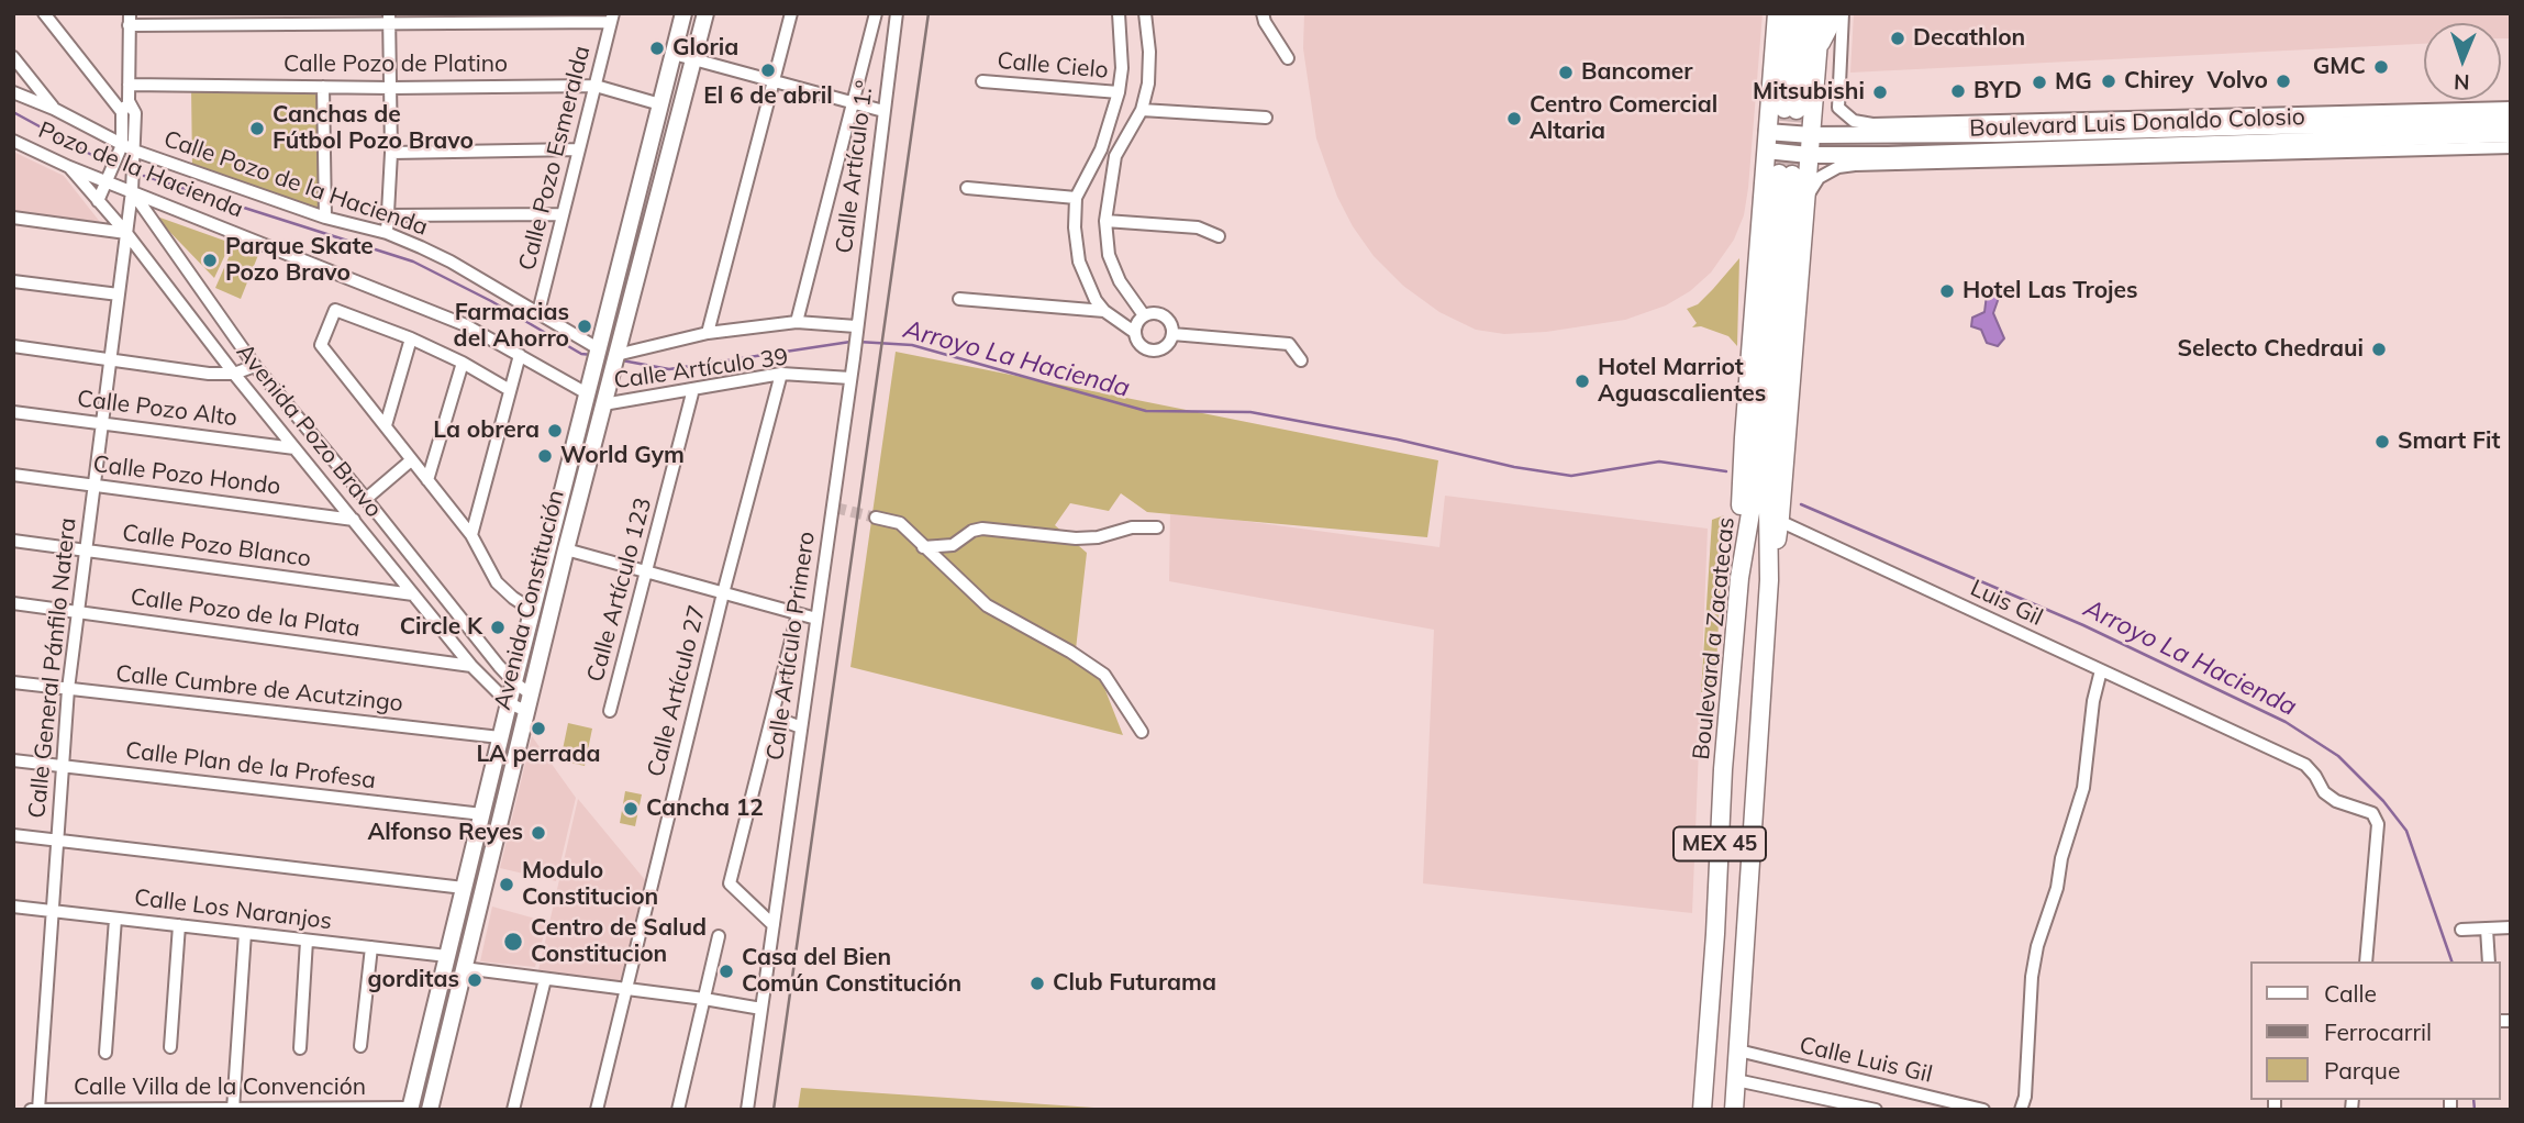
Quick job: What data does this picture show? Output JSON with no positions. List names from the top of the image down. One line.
{"streets":{"main road":["Boulevard Luis Donaldo Colosio","Avenida Constitución","Boulevard a Zacatecas","MEX 45"],"street":["Calle Pozo de Platino","Calle Cielo","Calle Pozo Esmeralda","Calle Artículo 1.º","Pozo de la Hacienda","Calle Pozo de la Hacienda","Calle Artículo 39","Calle Pozo Alto","Avenida Pozo Bravo","Calle Pozo Hondo","Calle Pozo Blanco","Calle Artículo 123","Luis Gil","Calle Pozo de la Plata","Calle Artículo Primero","Calle General Pánfilo Natera","Calle Cumbre de Acutzingo","Calle Artículo 27","Calle Plan de la Profesa","Calle Los Naranjos","Calle Luis Gil","Calle Villa de la Convención"]},"crossings":[["Calle Pozo de Platino","Calle Pozo Esmeralda"],["Calle Pozo de Platino","Avenida Constitución"],["Calle Pozo Esmeralda","Calle Pozo de la Hacienda"],["Calle Artículo 1.º","Calle Artículo 39"],["Calle Artículo 1.º","Calle Artículo Primero"],["Pozo de la Hacienda","Avenida Pozo Bravo"],["Pozo de la Hacienda","Avenida Constitución"],["Pozo de la Hacienda","Calle General Pánfilo Natera"],["Calle Pozo de la Hacienda","Avenida Constitución"],["Calle Pozo de la Hacienda","Calle General Pánfilo Natera"],["Calle Artículo 39","Calle Artículo 123"],["Calle Artículo 39","Avenida Constitución"],["Calle Artículo 39","Calle Artículo Primero"],["Calle Artículo 39","Calle Artículo 27"],["Calle Pozo Alto","Avenida Pozo Bravo"],["Calle Pozo Alto","Calle General Pánfilo Natera"],["Avenida Pozo Bravo","Calle Pozo Hondo"],["Avenida Pozo Bravo","Calle Pozo Blanco"],["Avenida Pozo Bravo","Avenida Constitución"],["Avenida Pozo Bravo","Calle Pozo de la Plata"],["Avenida Pozo Bravo","Calle General Pánfilo Natera"],["Calle Pozo Hondo","Calle General Pánfilo Natera"],["Calle Pozo Blanco","Calle General Pánfilo Natera"],["Avenida Constitución","Calle Cumbre de Acutzingo"],["Avenida Constitución","Calle Plan de la Profesa"],["Avenida Constitución","Calle Los Naranjos"],["Avenida Constitución","Calle Villa de la Convención"],["Luis Gil","Boulevard a Zacatecas"],["Calle Pozo de la Plata","Calle General Pánfilo Natera"],["Boulevard a Zacatecas","Calle Luis Gil"],["Calle General Pánfilo Natera","Calle Cumbre de Acutzingo"],["Calle General Pánfilo Natera","Calle Plan de la Profesa"],["Calle General Pánfilo Natera","Calle Los Naranjos"],["Calle General Pánfilo Natera","Calle Villa de la Convención"]],"water":["Arroyo La Hacienda"],"places":["Decathlon","Gloria","GMC","El 6 de abril","Bancomer","Chirey","Volvo","MG","BYD","Mitsubishi","Centro Comercial Altaria","Canchas de Fútbol Pozo Bravo","Parque Skate Pozo Bravo","Hotel Las Trojes","Farmacias del Ahorro","Selecto Chedraui","Hotel Marriot Aguascalientes","La obrera","Smart Fit","World Gym","Circle K","LA perrada","Cancha 12","Alfonso Reyes","Modulo Constitucion","Centro de Salud Constitucion","Casa del Bien Común Constitución","gorditas","Club Futurama"],"legend":["Calle","Ferrocarril","Parque"],"north":"bottom"}
